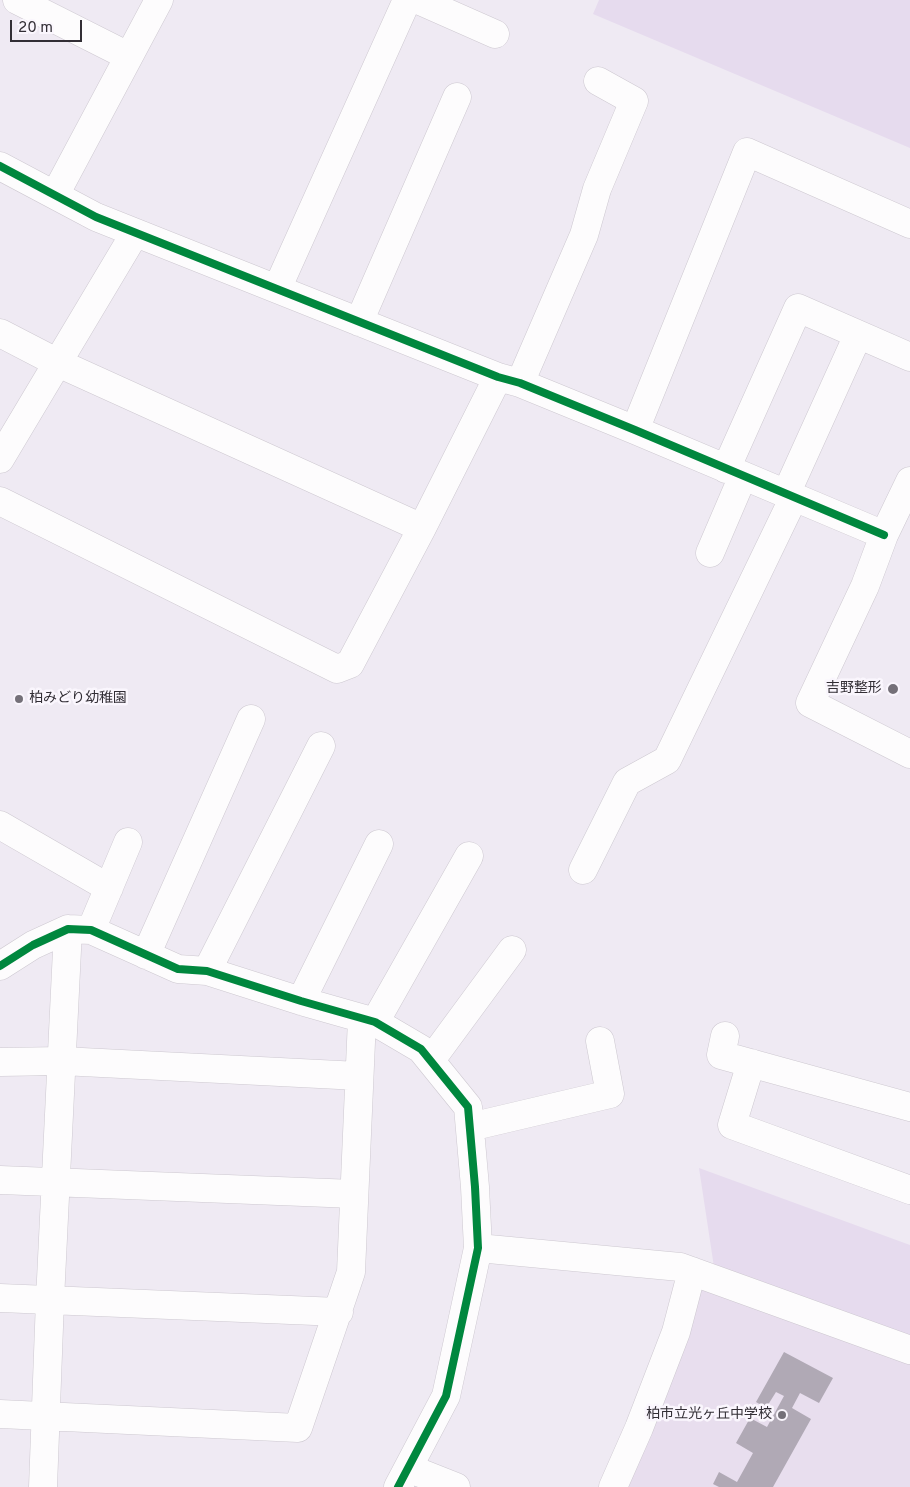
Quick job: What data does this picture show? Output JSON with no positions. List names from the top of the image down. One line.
{"places":["吉野整形","柏みどり幼稚園","柏市立光ヶ丘中学校"],"scale_bar":"20 m"}
